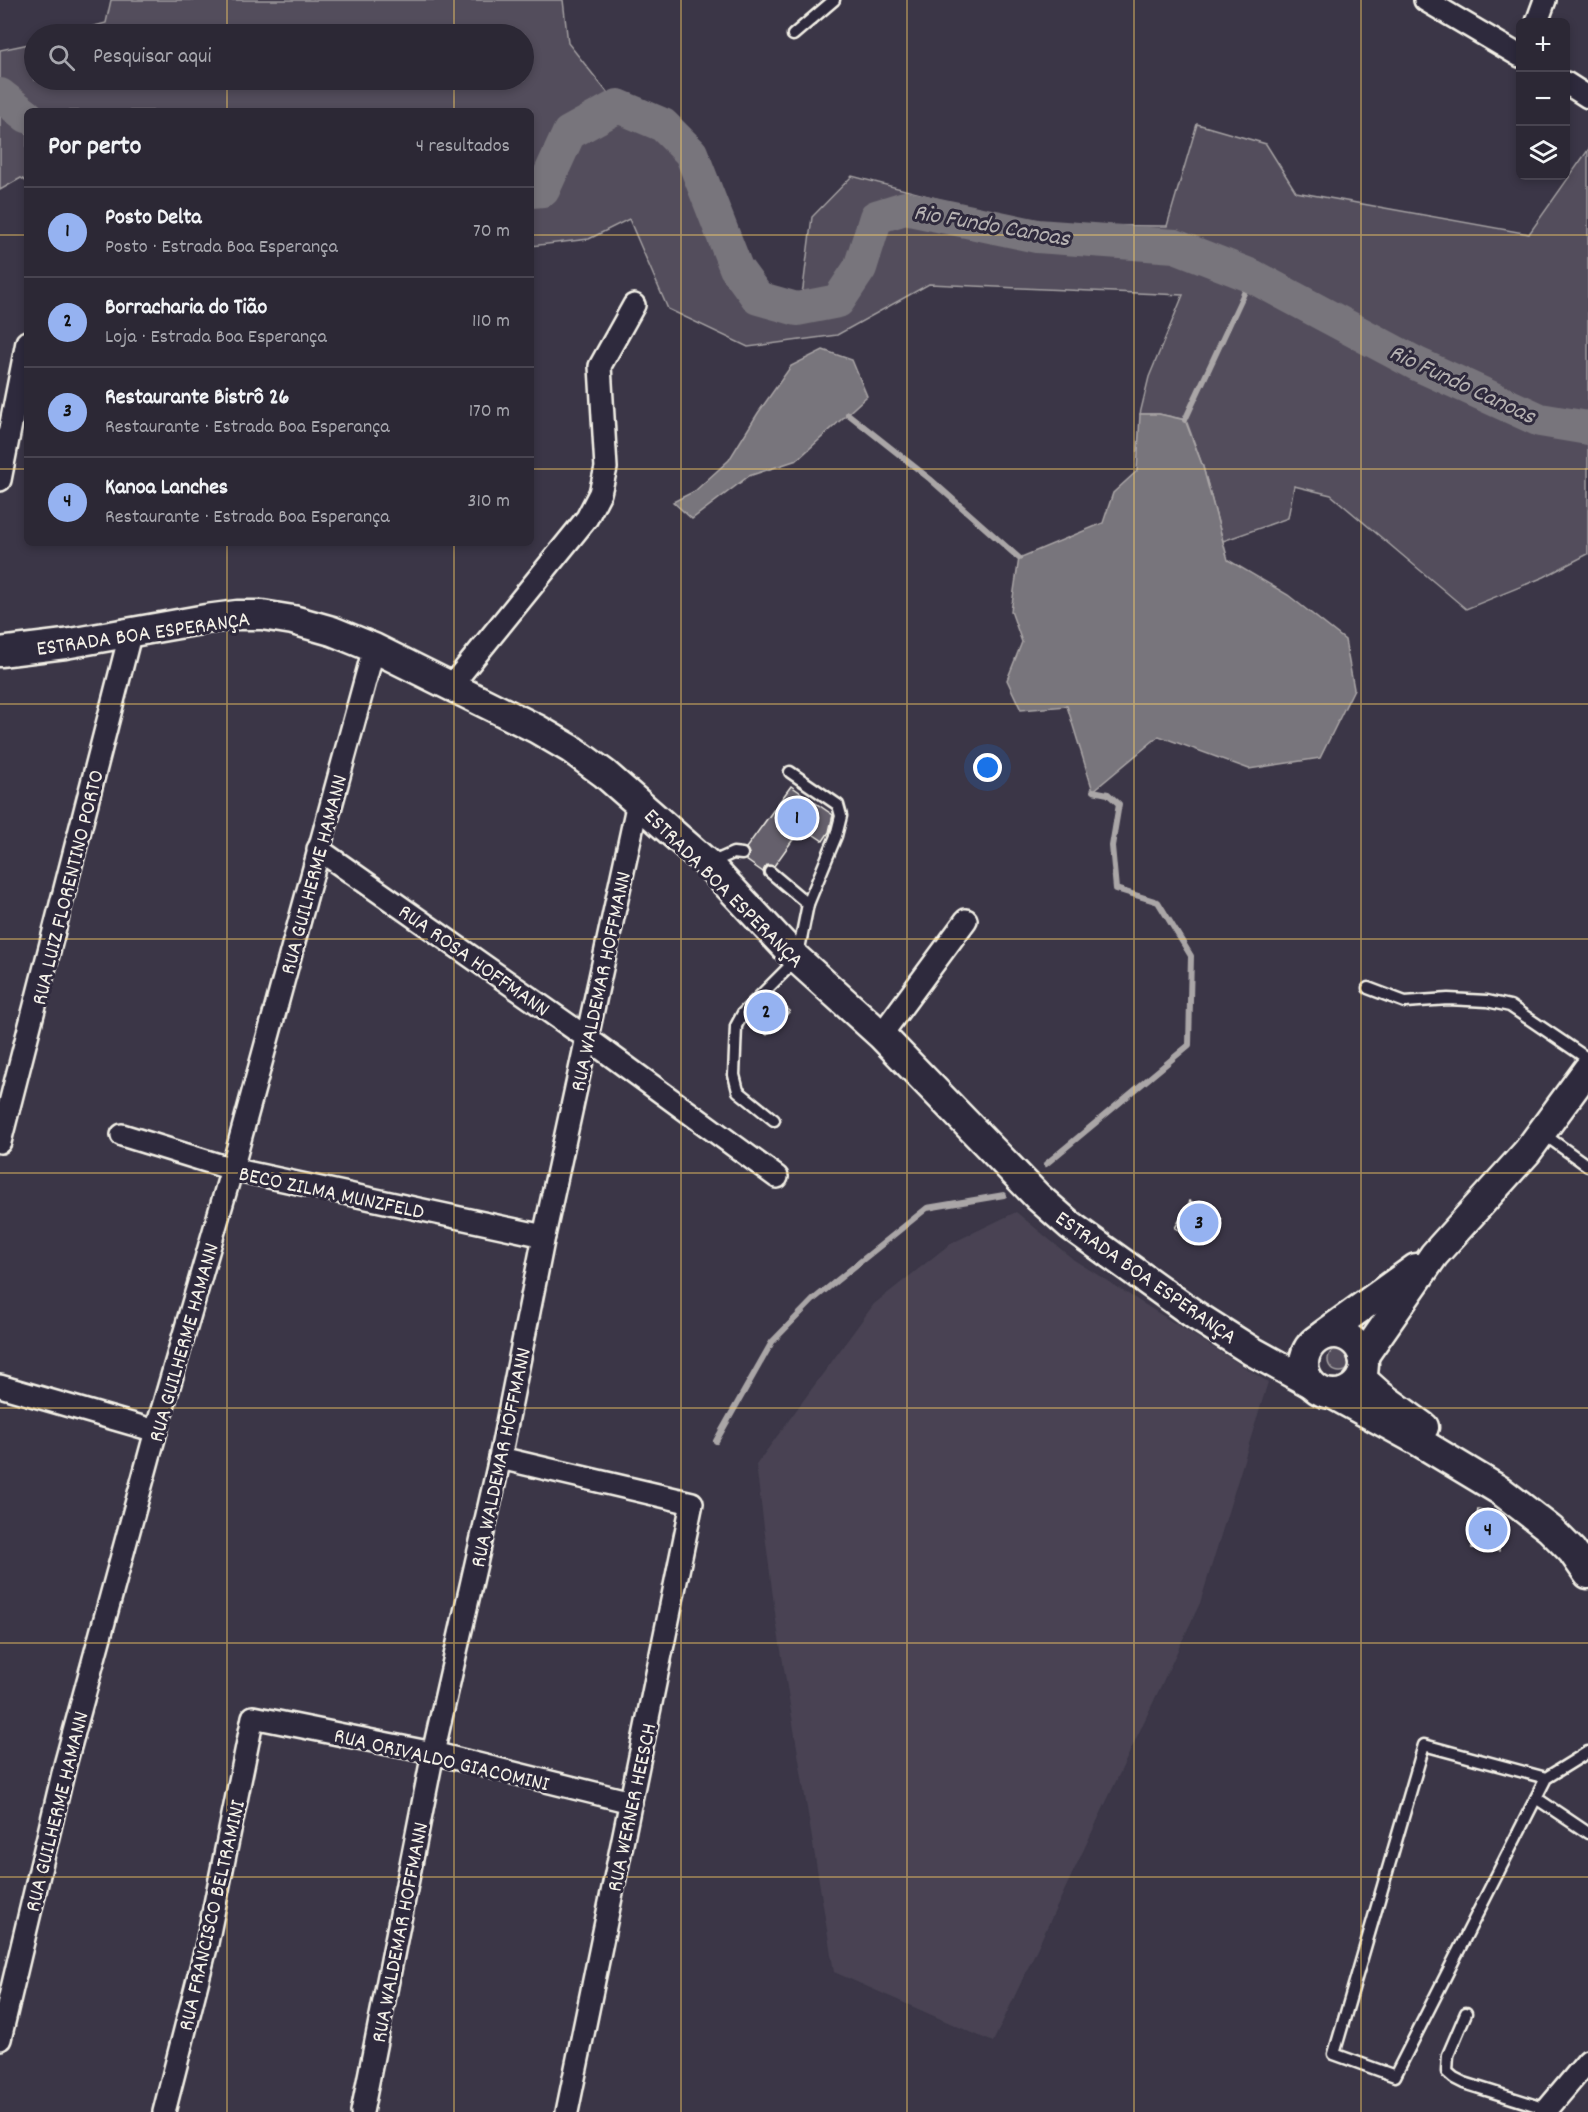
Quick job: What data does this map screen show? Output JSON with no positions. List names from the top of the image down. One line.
{"streets":{"street":["ESTRADA BOA ESPERANÇA","RUA GUILHERME HAMANN","RUA LUIZ FLORENTINO PORTO","RUA ROSA HOFFMANN","RUA WALDEMAR HOFFMANN","BECO ZILMA MUNZFELD","RUA ORIVALDO GIACOMINI","RUA WERNER HEESCH","RUA FRANCISCO BELTRAMINI"]},"crossings":[["ESTRADA BOA ESPERANÇA","RUA GUILHERME HAMANN"],["ESTRADA BOA ESPERANÇA","RUA LUIZ FLORENTINO PORTO"],["ESTRADA BOA ESPERANÇA","RUA WALDEMAR HOFFMANN"],["RUA GUILHERME HAMANN","RUA ROSA HOFFMANN"],["RUA GUILHERME HAMANN","BECO ZILMA MUNZFELD"],["RUA ROSA HOFFMANN","RUA WALDEMAR HOFFMANN"],["RUA WALDEMAR HOFFMANN","BECO ZILMA MUNZFELD"],["RUA WALDEMAR HOFFMANN","RUA ORIVALDO GIACOMINI"],["RUA WALDEMAR HOFFMANN","RUA WERNER HEESCH"],["RUA ORIVALDO GIACOMINI","RUA WERNER HEESCH"],["RUA ORIVALDO GIACOMINI","RUA FRANCISCO BELTRAMINI"]],"water":["Rio Fundo Canoas"],"page":{"map_buttons":["+","−"],"search":"Pesquisar aqui","heading":["Por perto","4 resultados"],"list":[{"mark":"1","name":"Posto Delta","note":"Posto · Estrada Boa Esperança","value":"70 m"},{"mark":"2","name":"Borracharia do Tião","note":"Loja · Estrada Boa Esperança","value":"110 m"},{"mark":"3","name":"Restaurante Bistrô 26","note":"Restaurante · Estrada Boa Esperança","value":"170 m"},{"mark":"4","name":"Kanoa Lanches","note":"Restaurante · Estrada Boa Esperança","value":"310 m"}],"pins":["1","2","3","4"]}}
